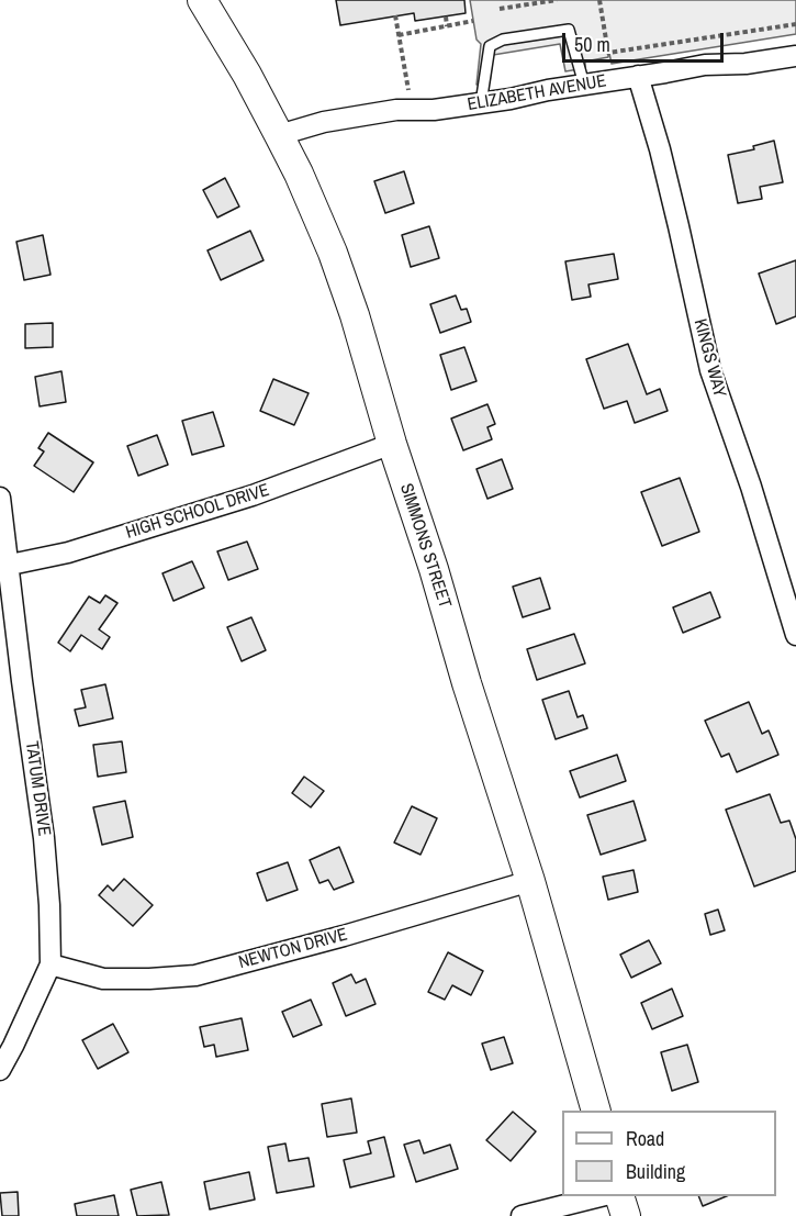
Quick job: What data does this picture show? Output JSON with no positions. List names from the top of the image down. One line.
{"streets":{"street":["ELIZABETH AVENUE","KINGS WAY","HIGH SCHOOL DRIVE","SIMMONS STREET","TATUM DRIVE","NEWTON DRIVE"]},"crossings":[["ELIZABETH AVENUE","KINGS WAY"],["ELIZABETH AVENUE","SIMMONS STREET"],["HIGH SCHOOL DRIVE","SIMMONS STREET"],["HIGH SCHOOL DRIVE","TATUM DRIVE"],["SIMMONS STREET","NEWTON DRIVE"],["TATUM DRIVE","NEWTON DRIVE"]],"legend":["Road","Building"],"scale_bar":"50 m"}
